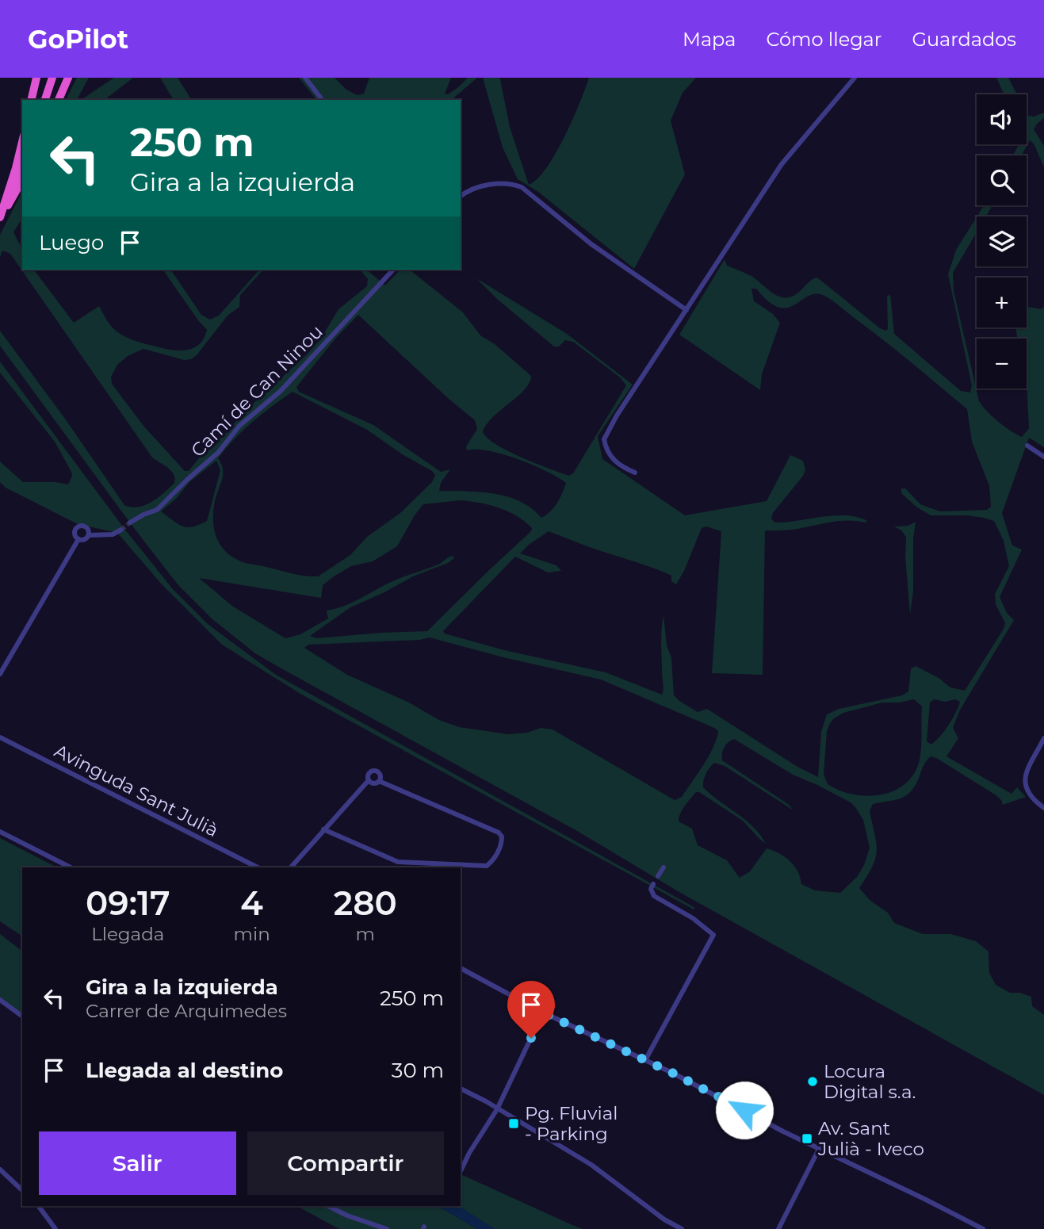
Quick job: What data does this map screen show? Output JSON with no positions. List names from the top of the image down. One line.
{"streets":{"street":["Camí de Can Ninou","Avinguda Sant Julià"]},"places":{"other":["Locura Digital s.a."],"transit":["Pg. Fluvial - Parking","Av. Sant Julià - Iveco"]},"page":{"header":"GoPilot","nav":["Mapa","Cómo llegar","Guardados"],"map_buttons":["+","−"],"turn":["250 m","Gira a la izquierda"],"then":"Luego","eta":["09:17","Llegada","4","min","280","m"],"list":[{"name":"Gira a la izquierda","note":"Carrer de Arquimedes","value":"250 m"},{"name":"Llegada al destino","value":"30 m"}],"buttons":["Salir","Compartir"]}}
